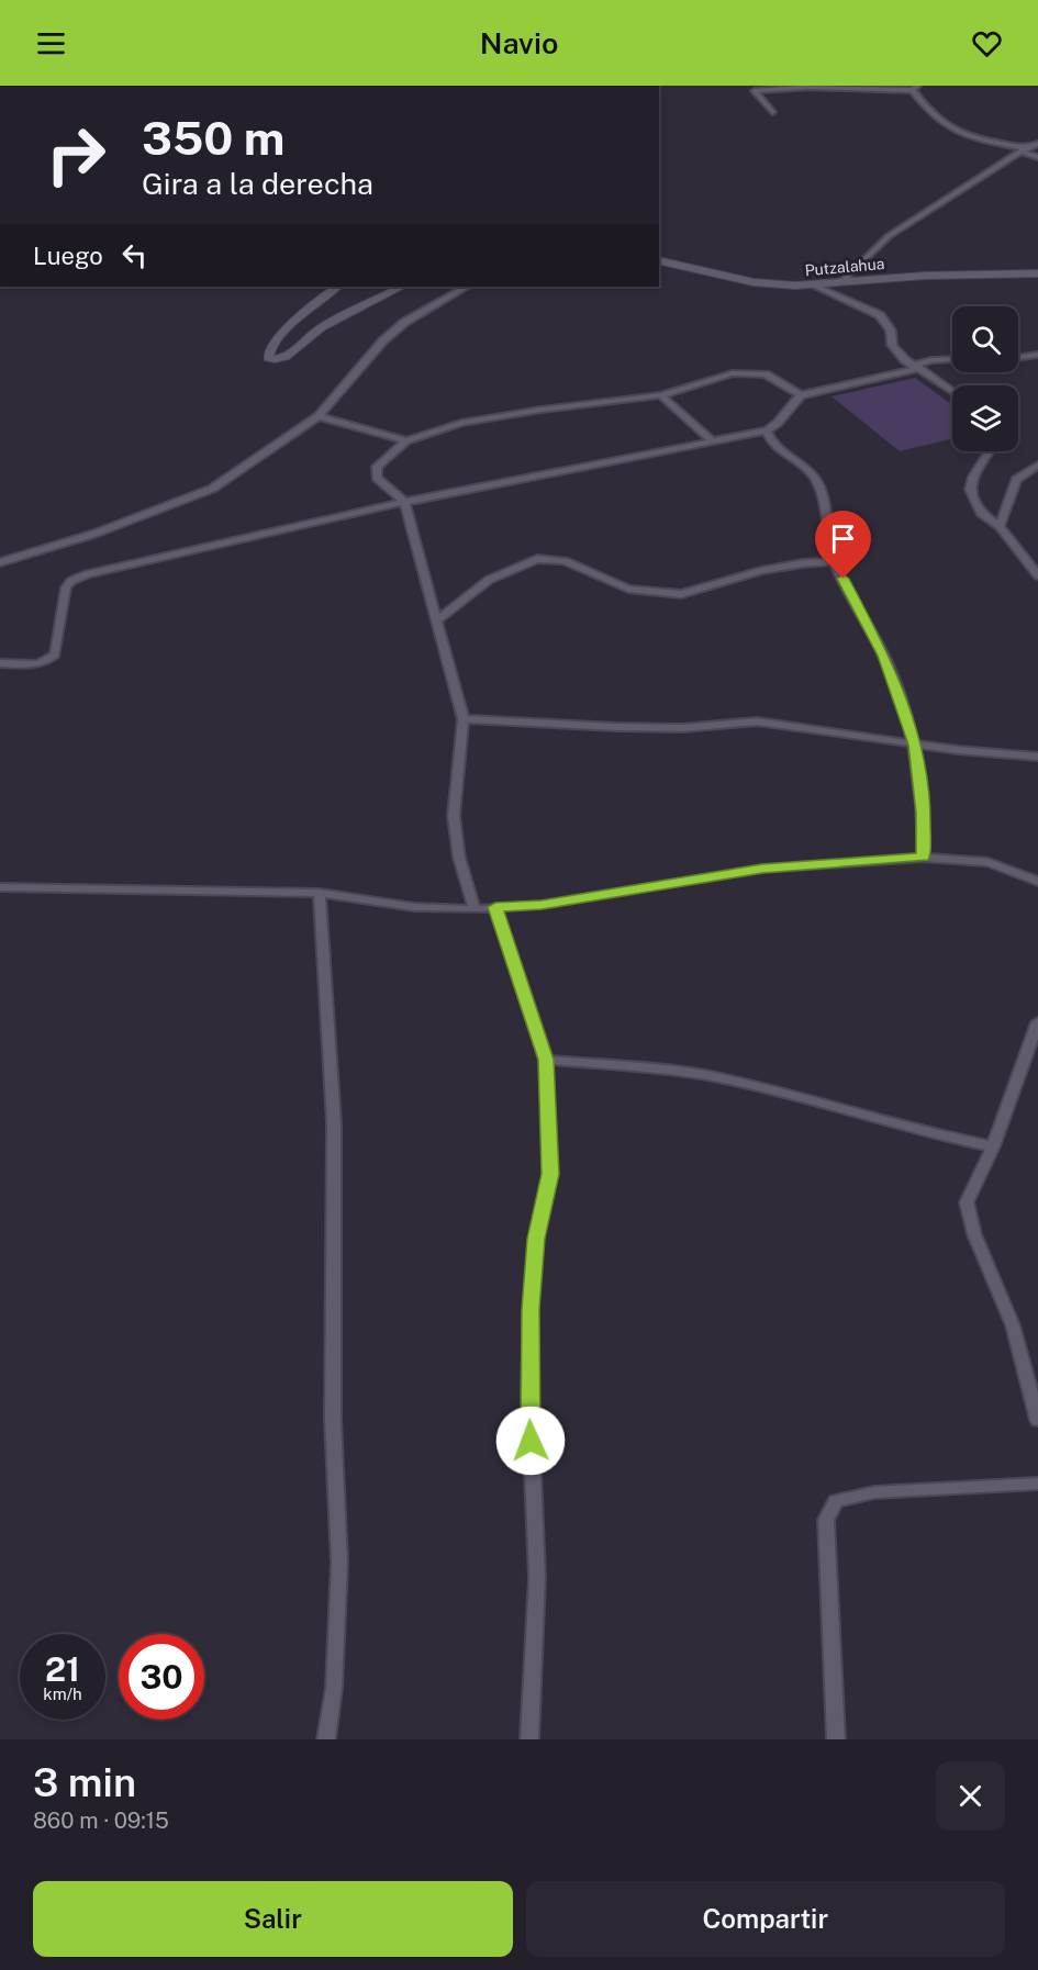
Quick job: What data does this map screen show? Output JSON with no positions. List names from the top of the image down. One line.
{"streets":{"street":["Putzalahua"]},"page":{"header":"Navio","turn":["350 m","Gira a la derecha"],"then":"Luego","speed":"21 km/h","limit":"30","heading":["3 min","860 m · 09:15"],"buttons":["Salir","Compartir"]}}
